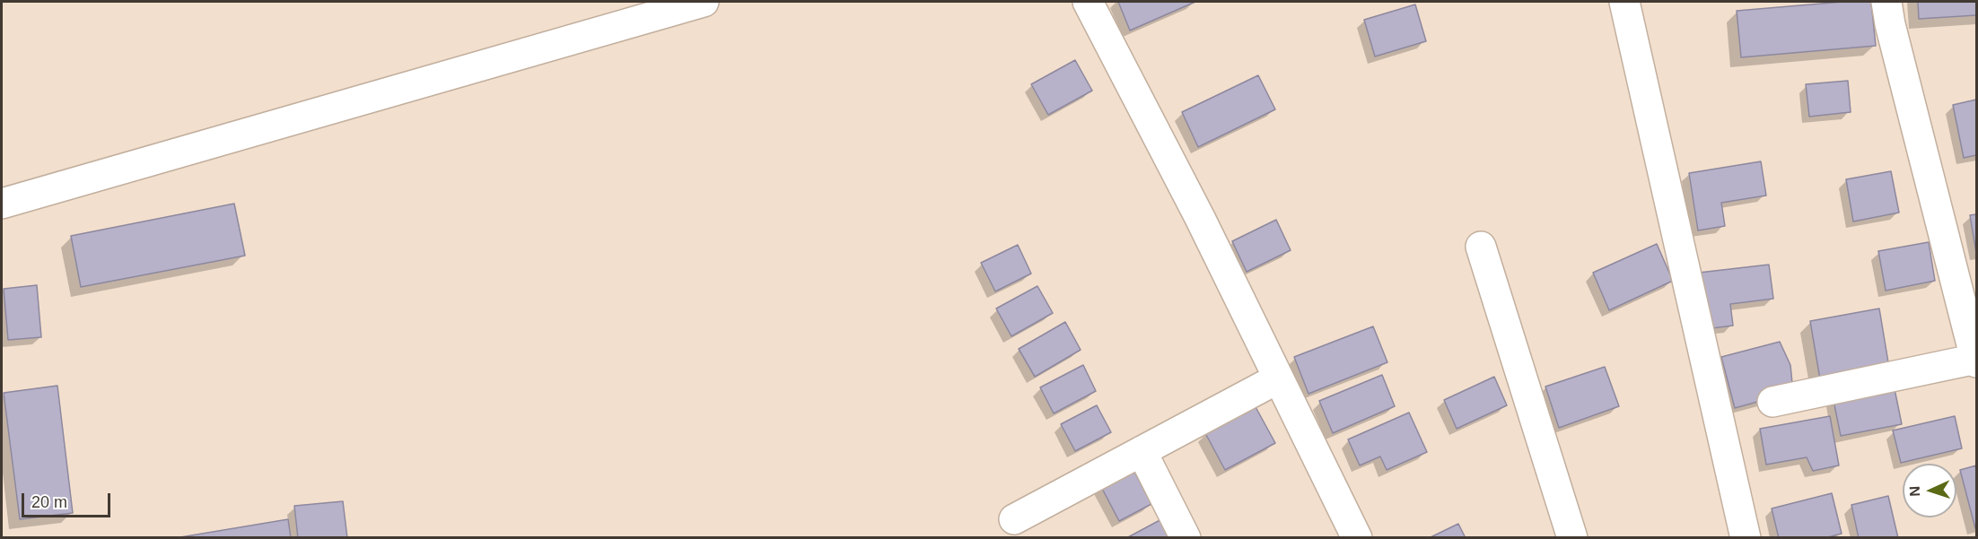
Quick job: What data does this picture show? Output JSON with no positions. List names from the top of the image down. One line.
{"scale_bar":"20 m","north":"left"}
